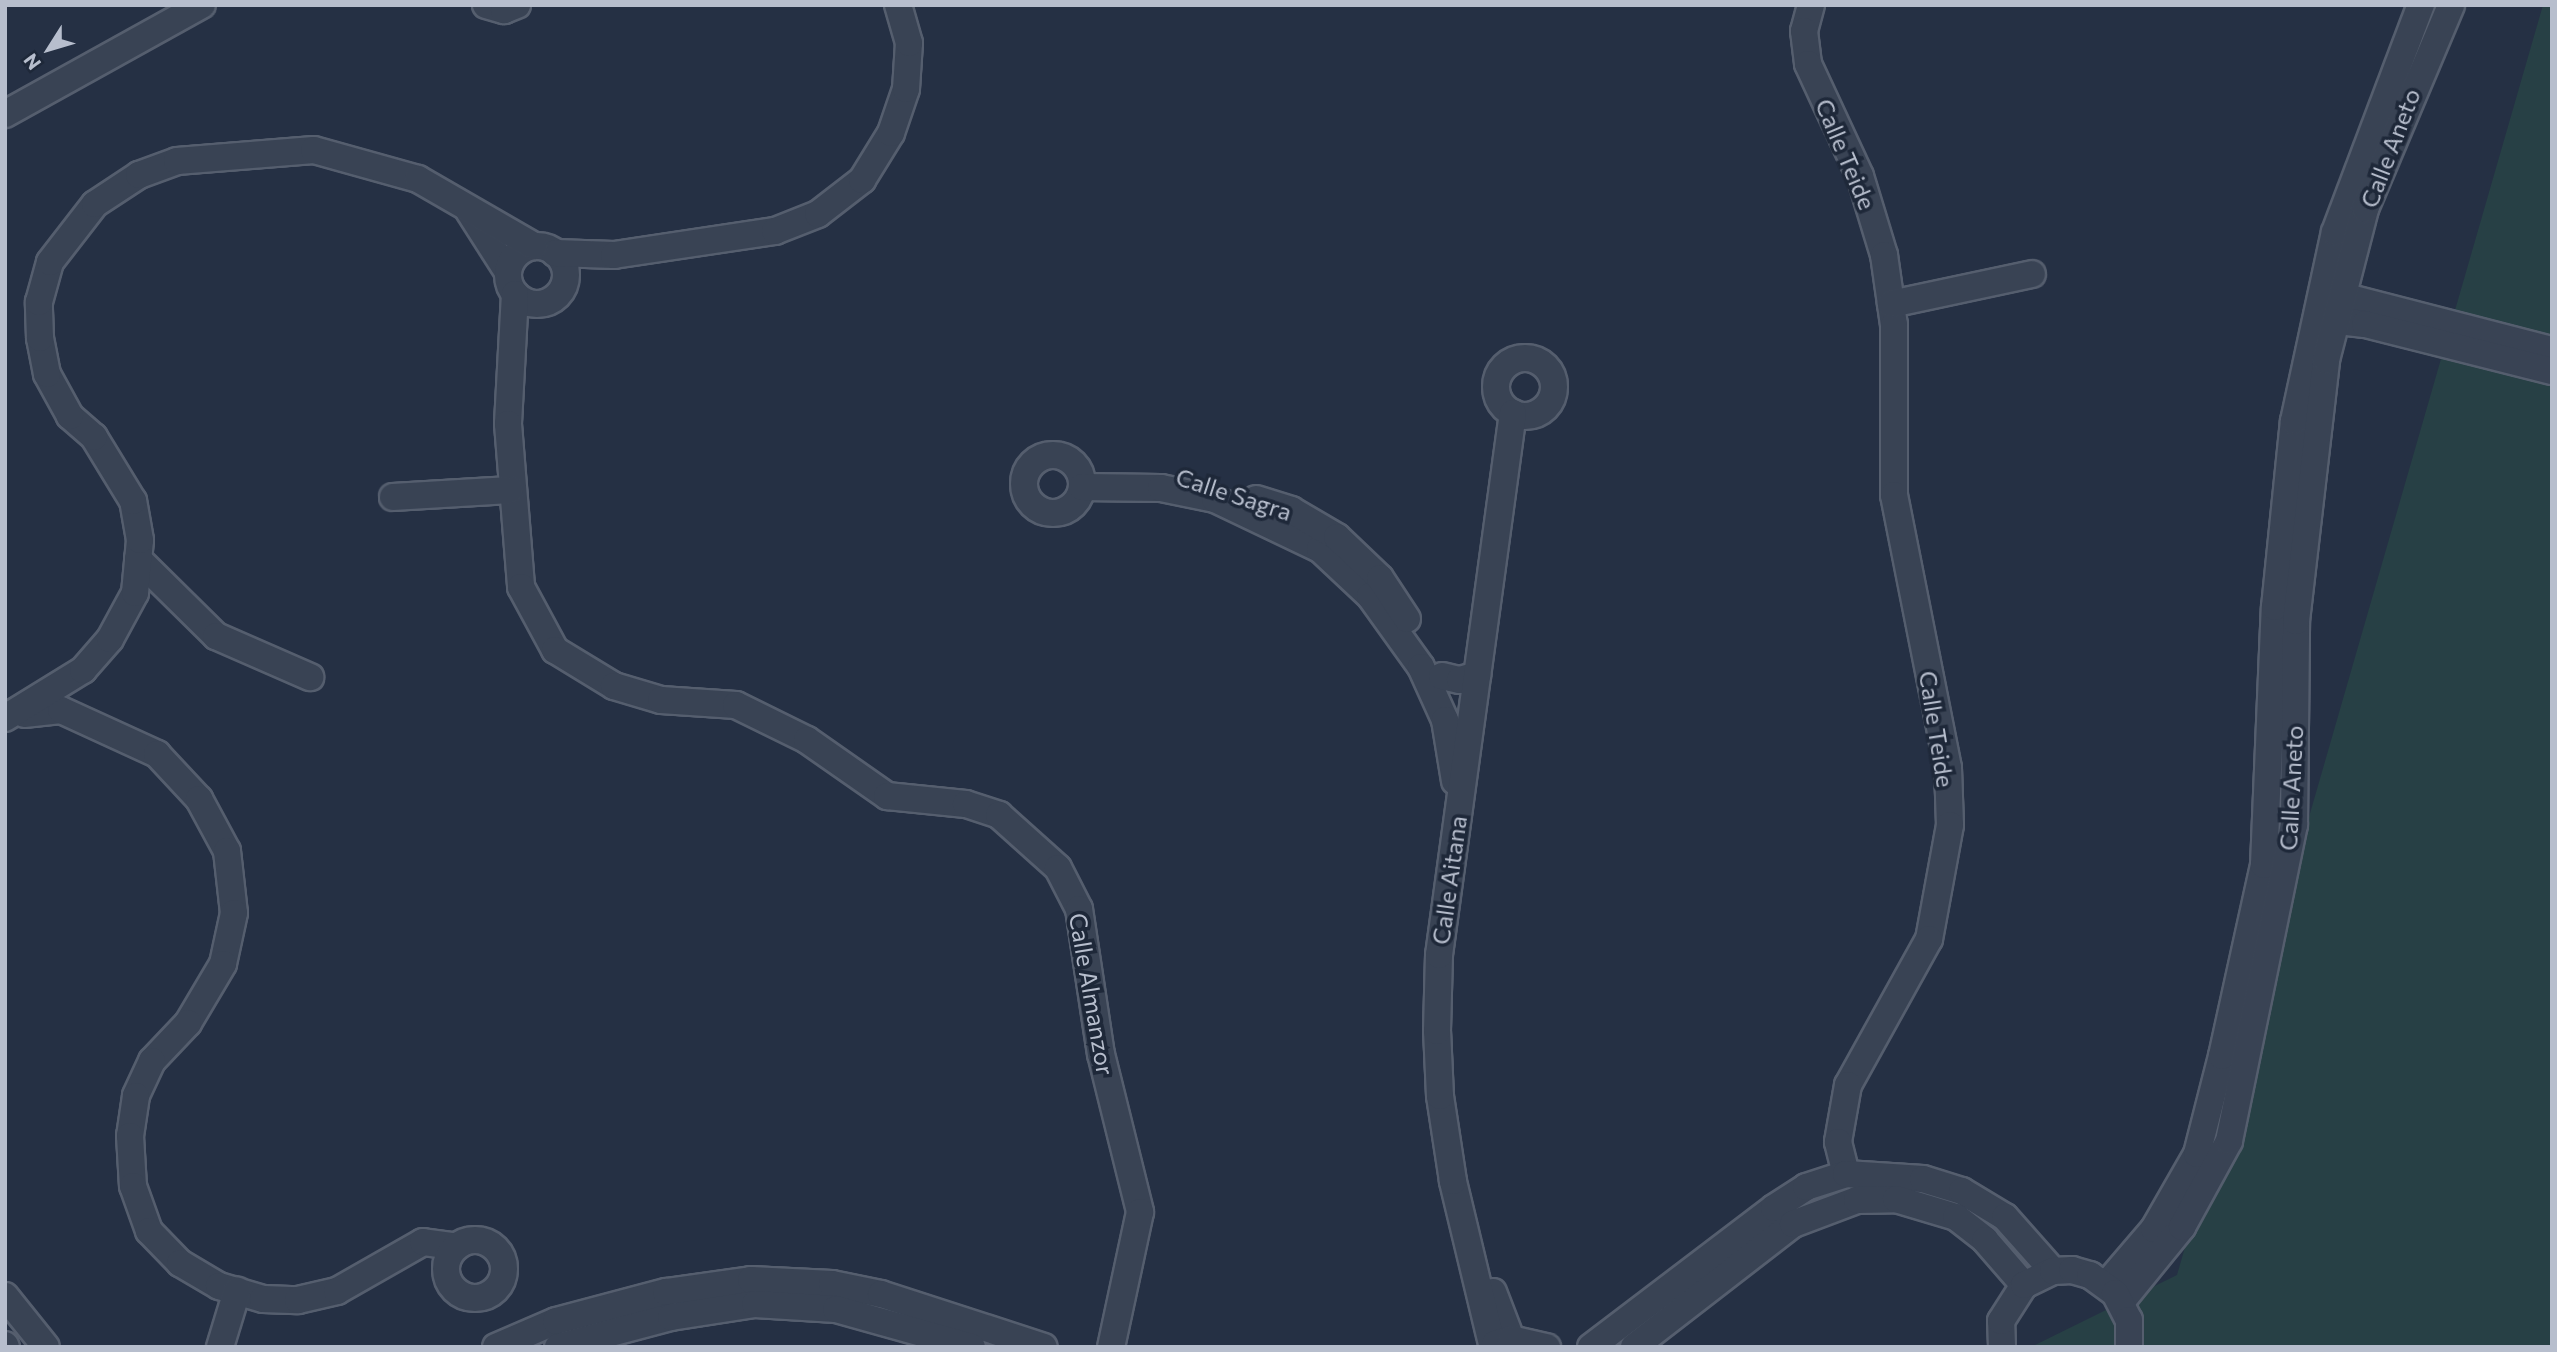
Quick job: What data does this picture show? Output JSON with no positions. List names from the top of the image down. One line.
{"streets":{"street":["Calle Aneto","Calle Teide","Calle Sagra","Calle Aitana","Calle Almanzor"]},"crossings":[["Calle Sagra","Calle Aitana"]],"north":"bottom left"}
